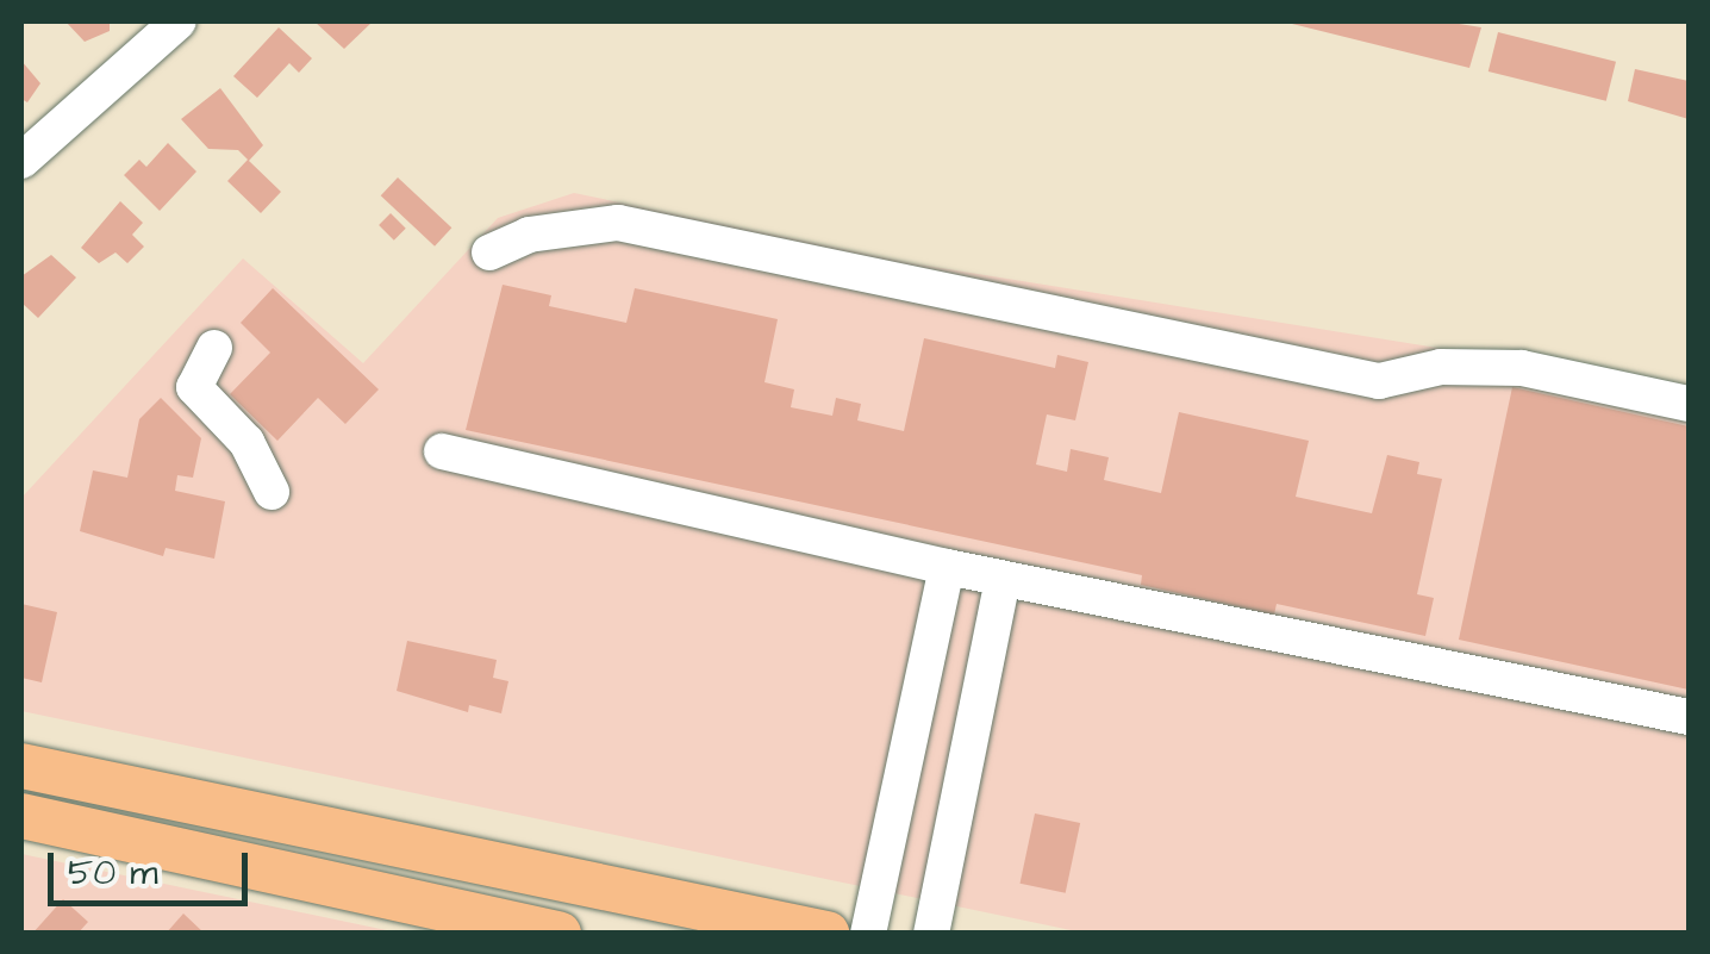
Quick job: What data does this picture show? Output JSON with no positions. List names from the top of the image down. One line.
{"scale_bar":"50 m"}
